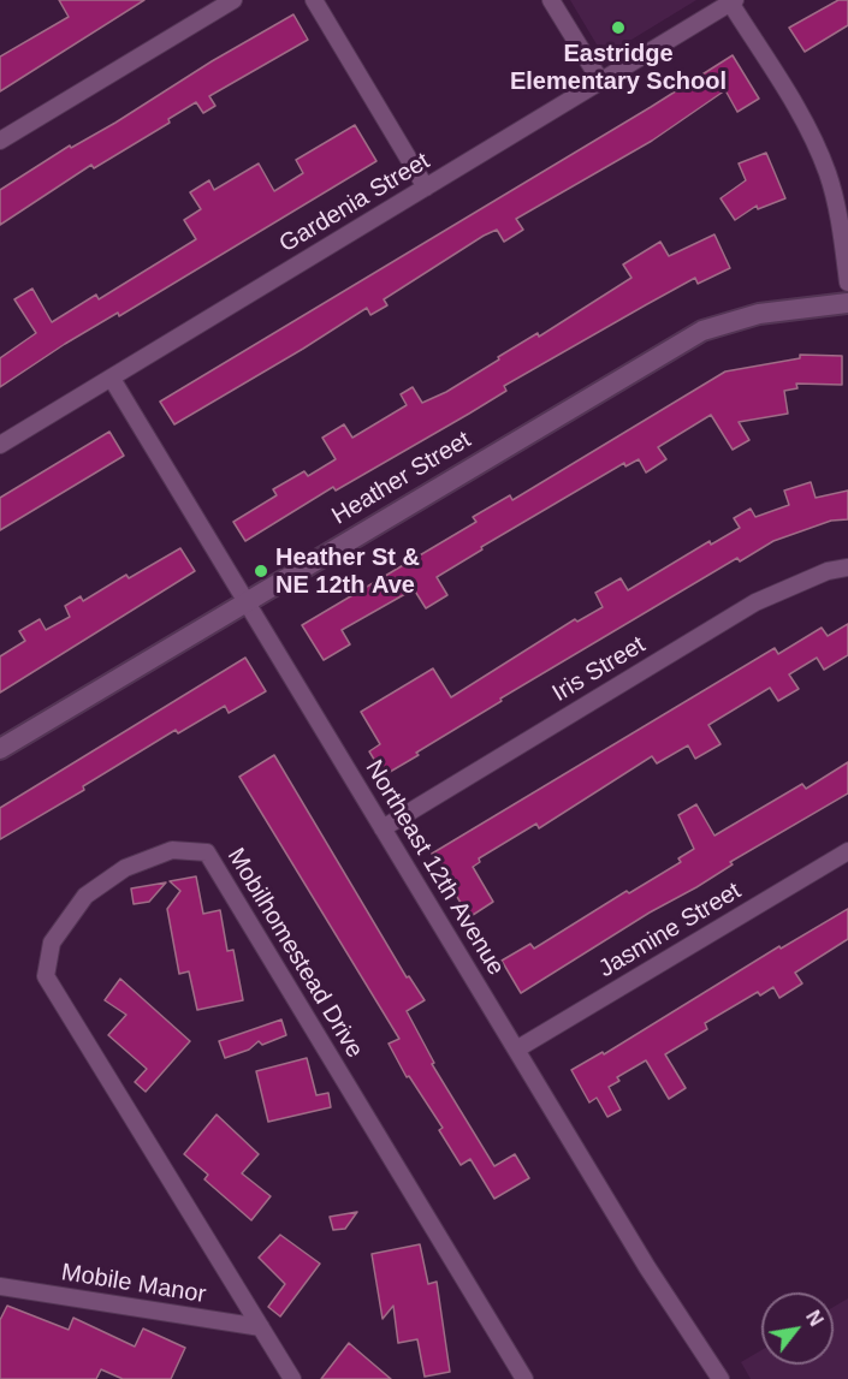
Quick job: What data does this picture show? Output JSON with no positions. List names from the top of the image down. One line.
{"streets":{"street":["Gardenia Street","Heather Street","Iris Street","Northeast 12th Avenue","Jasmine Street","Mobilhomestead Drive","Mobile Manor"]},"crossings":[["Gardenia Street","Northeast 12th Avenue"],["Heather Street","Northeast 12th Avenue"],["Iris Street","Northeast 12th Avenue"],["Northeast 12th Avenue","Jasmine Street"],["Mobilhomestead Drive","Mobile Manor"]],"places":["Eastridge Elementary School","Heather St & NE 12th Ave"],"north":"top right"}
